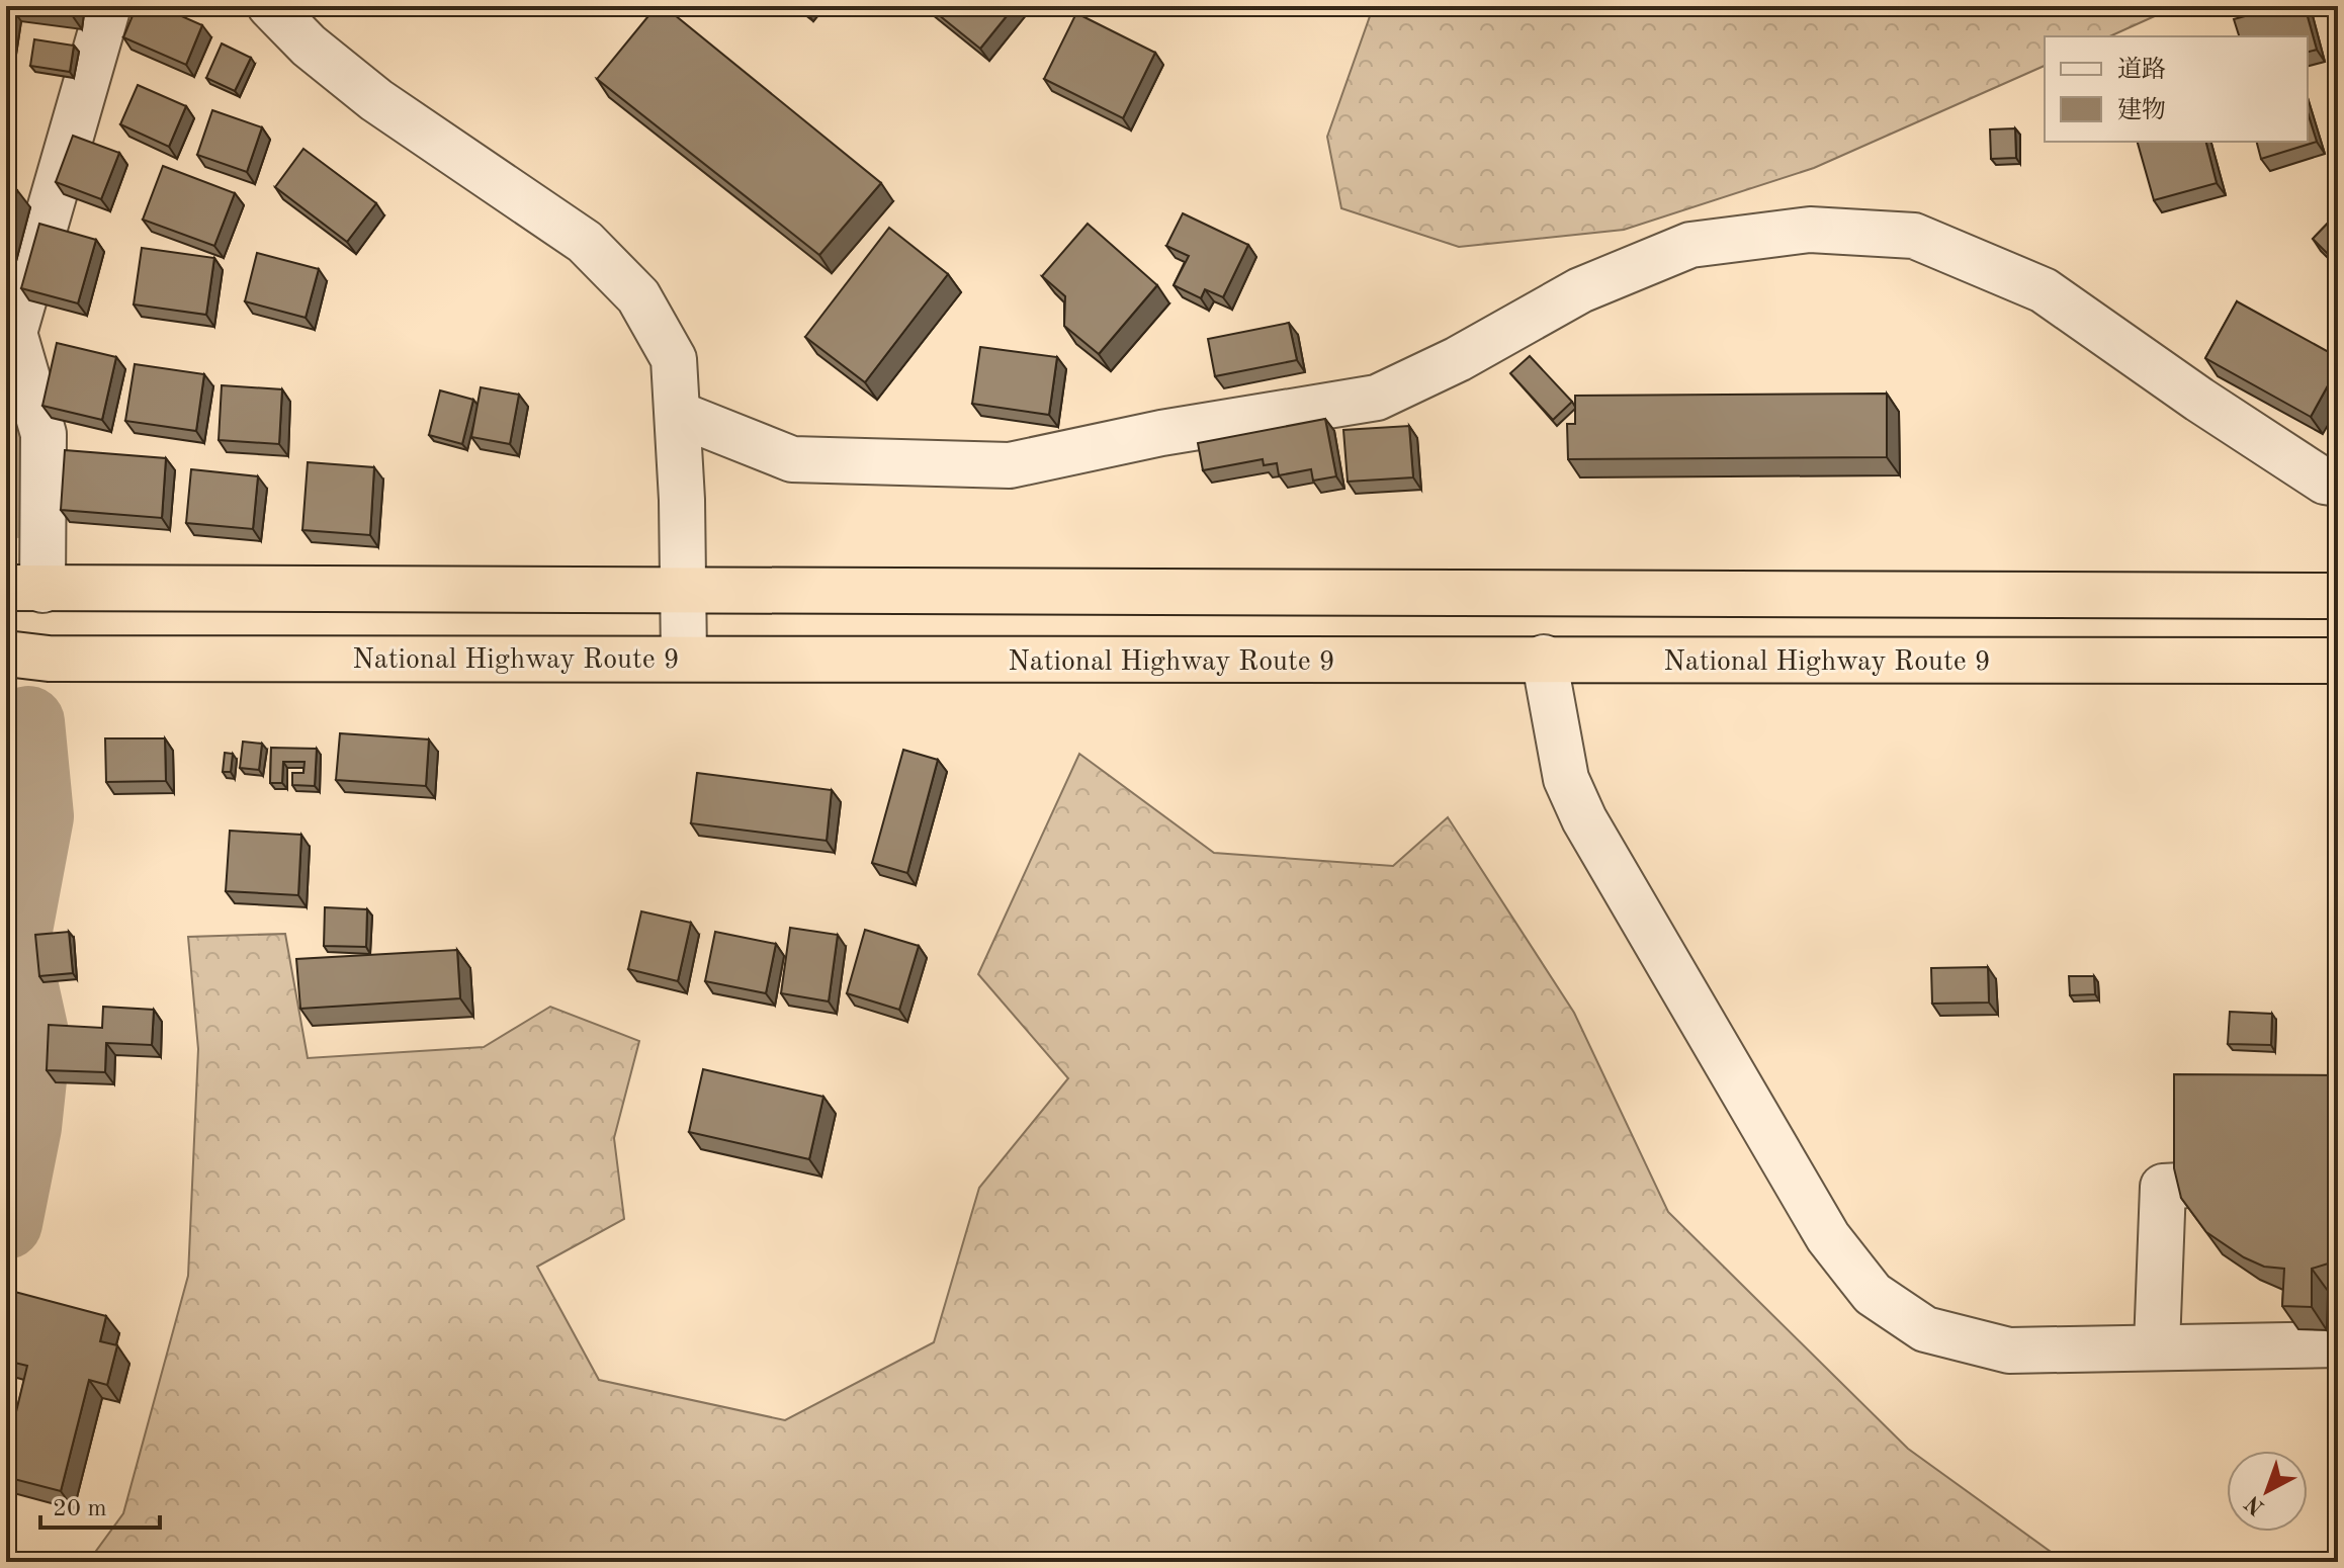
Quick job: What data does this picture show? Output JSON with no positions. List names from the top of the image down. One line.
{"streets":{"highway":["National Highway Route 9"]},"legend":["道路","建物"],"scale_bar":"20 m","north":"bottom left"}
